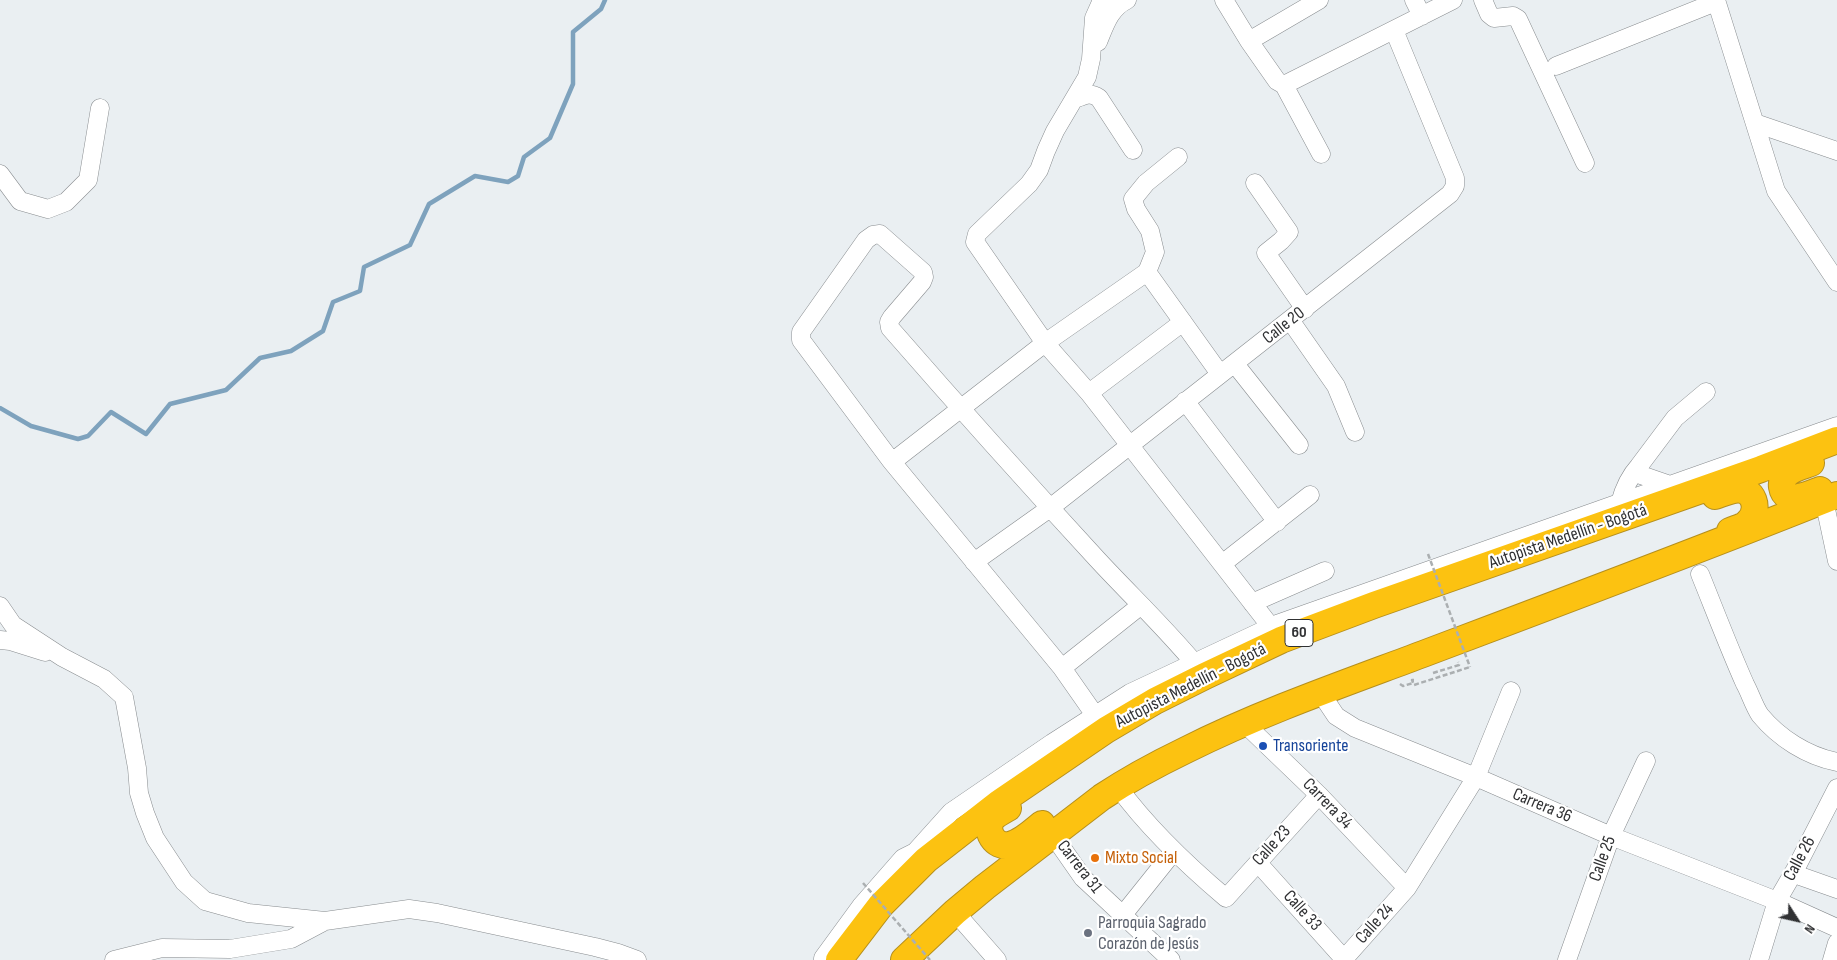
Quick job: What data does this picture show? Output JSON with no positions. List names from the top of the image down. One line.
{"streets":{"highway":["Autopista Medellín - Bogotá","60"],"street":["Calle 20","Carrera 34","Carrera 36","Calle 23","Calle 25","Calle 26","Carrera 31","Calle 33","Calle 24"]},"crossings":[["Carrera 34","Calle 23"],["Carrera 34","Calle 24"],["Carrera 36","Calle 25"],["Carrera 36","Calle 26"],["Carrera 36","Calle 24"],["Calle 23","Calle 33"],["Calle 33","Calle 24"]],"places":["Transoriente","Mixto Social","Parroquia Sagrado Corazón de Jesús"],"north":"bottom right"}
